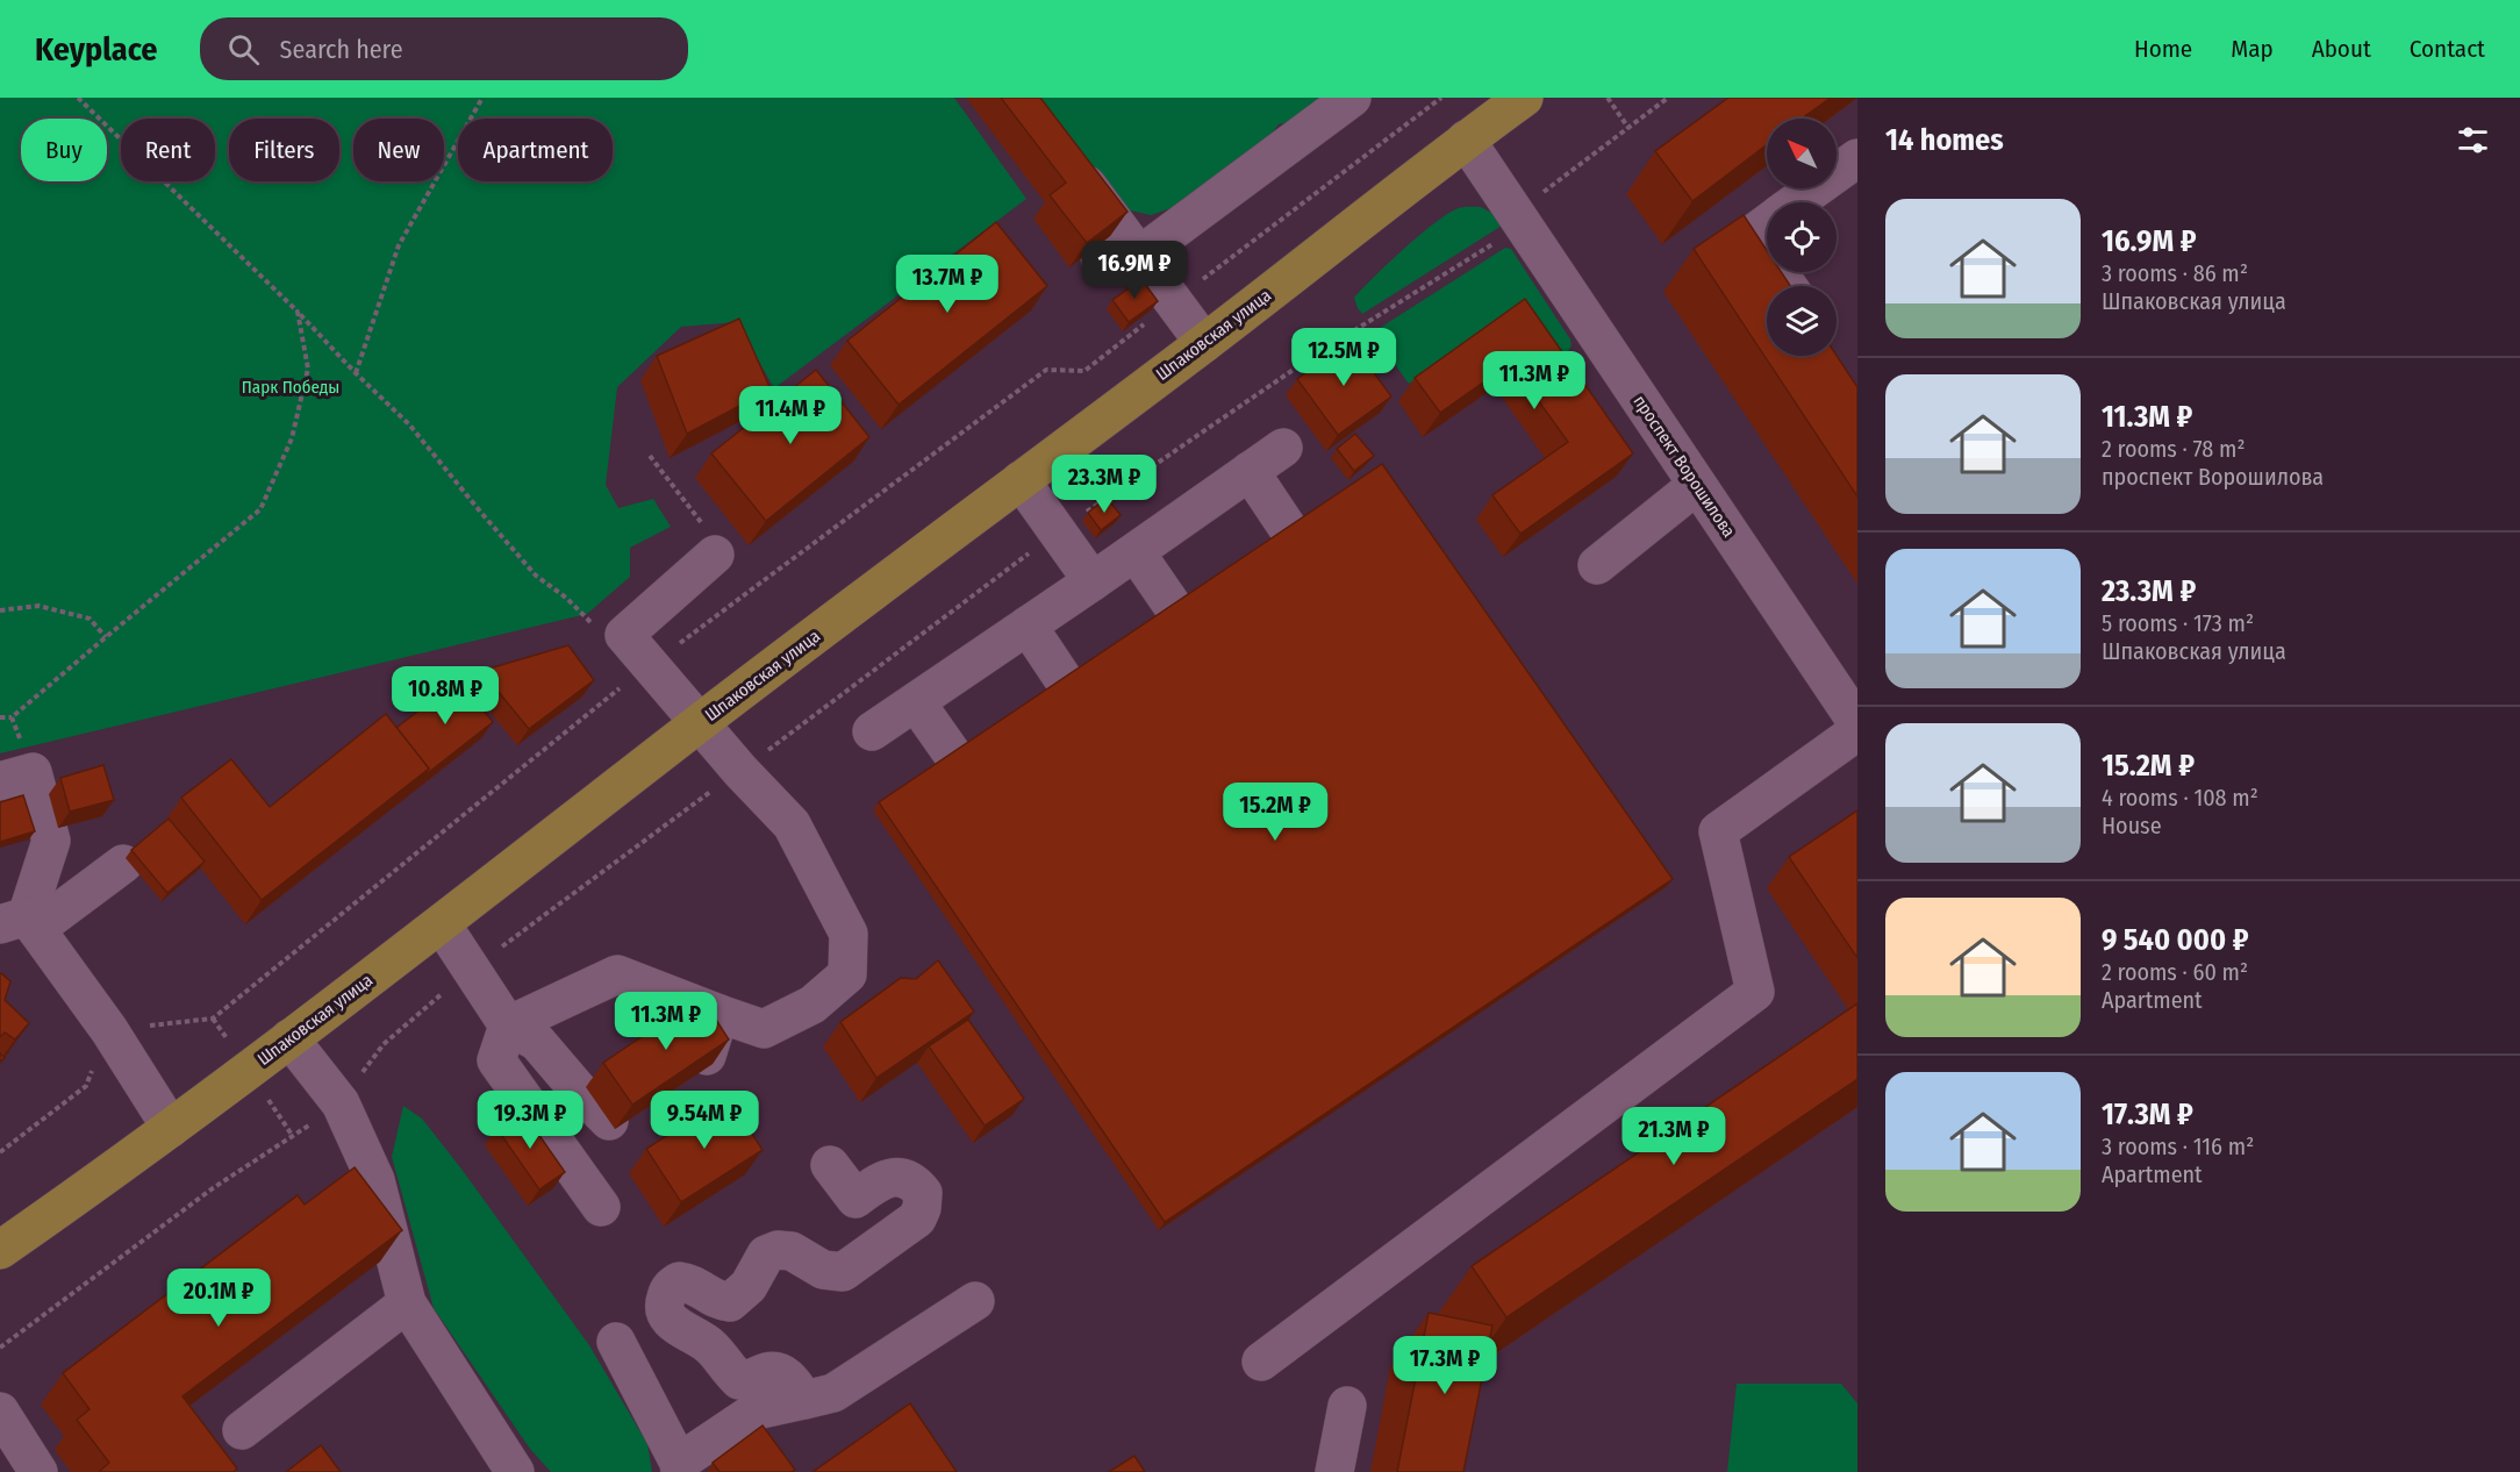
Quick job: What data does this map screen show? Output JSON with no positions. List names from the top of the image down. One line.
{"streets":{"main road":["Шпаковская улица"],"street":["проспект Ворошилова"]},"crossings":[["Шпаковская улица","проспект Ворошилова"]],"parks":["Парк Победы"],"north":"top left","page":{"header":"Keyplace","search":"Search here","nav":["Home","Map","About","Contact"],"heading":"14 homes","chip":["Buy","Rent","Filters","New","Apartment"],"list":[{"name":"16.9M ₽","note":"3 rooms · 86 m² · Шпаковская улица"},{"name":"11.3M ₽","note":"2 rooms · 78 m² · проспект Ворошилова"},{"name":"23.3M ₽","note":"5 rooms · 173 m² · Шпаковская улица"},{"name":"15.2M ₽","note":"4 rooms · 108 m² · House"},{"name":"9 540 000 ₽","note":"2 rooms · 60 m² · Apartment"},{"name":"17.3M ₽","note":"3 rooms · 116 m² · Apartment"}],"price":["16.9M ₽","13.7M ₽","12.5M ₽","11.3M ₽","11.4M ₽","23.3M ₽","10.8M ₽","15.2M ₽","11.3M ₽","19.3M ₽","9.54M ₽","21.3M ₽","20.1M ₽","17.3M ₽"]}}
